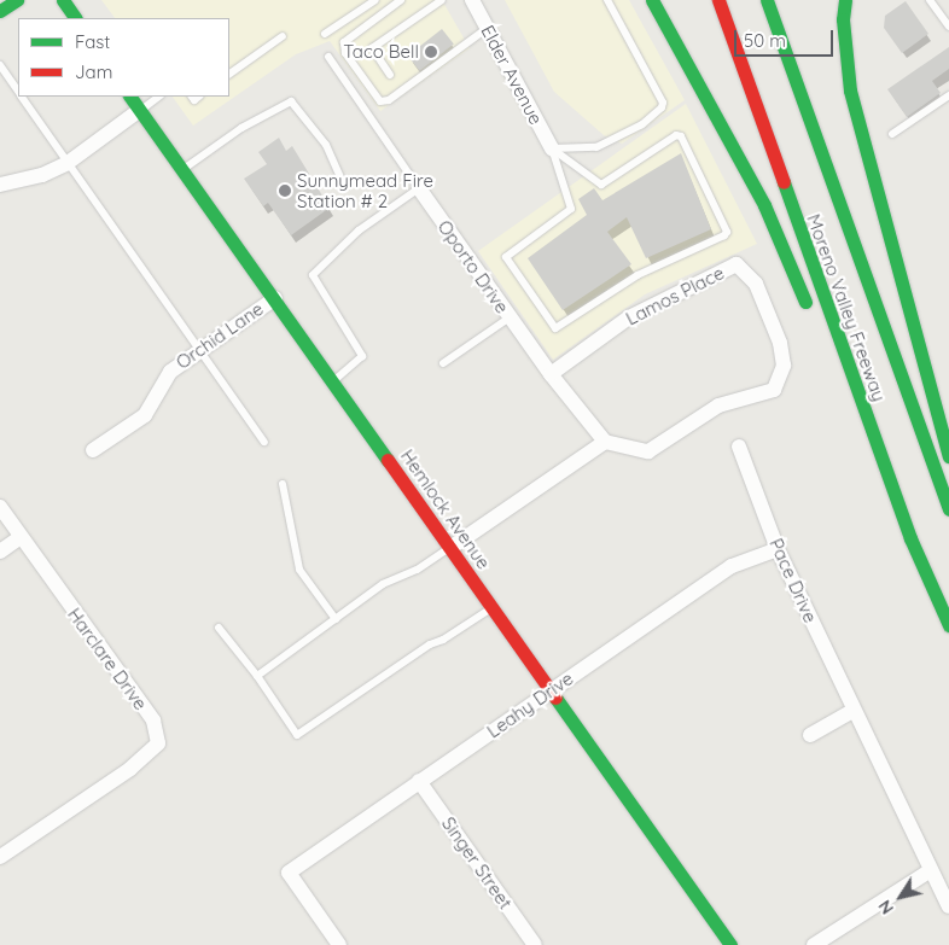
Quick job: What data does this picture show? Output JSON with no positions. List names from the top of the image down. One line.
{"streets":{"main road":["Moreno Valley Freeway","Hemlock Avenue"],"street":["Elder Avenue","Oporto Drive","Lamos Place","Orchid Lane","Pace Drive","Harclare Drive","Leahy Drive","Singer Street"]},"crossings":[["Oporto Drive","Lamos Place"],["Orchid Lane","Hemlock Avenue"],["Hemlock Avenue","Leahy Drive"],["Pace Drive","Leahy Drive"],["Leahy Drive","Singer Street"]],"places":["Taco Bell","Sunnymead Fire Station # 2"],"legend":["Fast","Jam"],"scale_bar":"50 m","north":"bottom left"}
